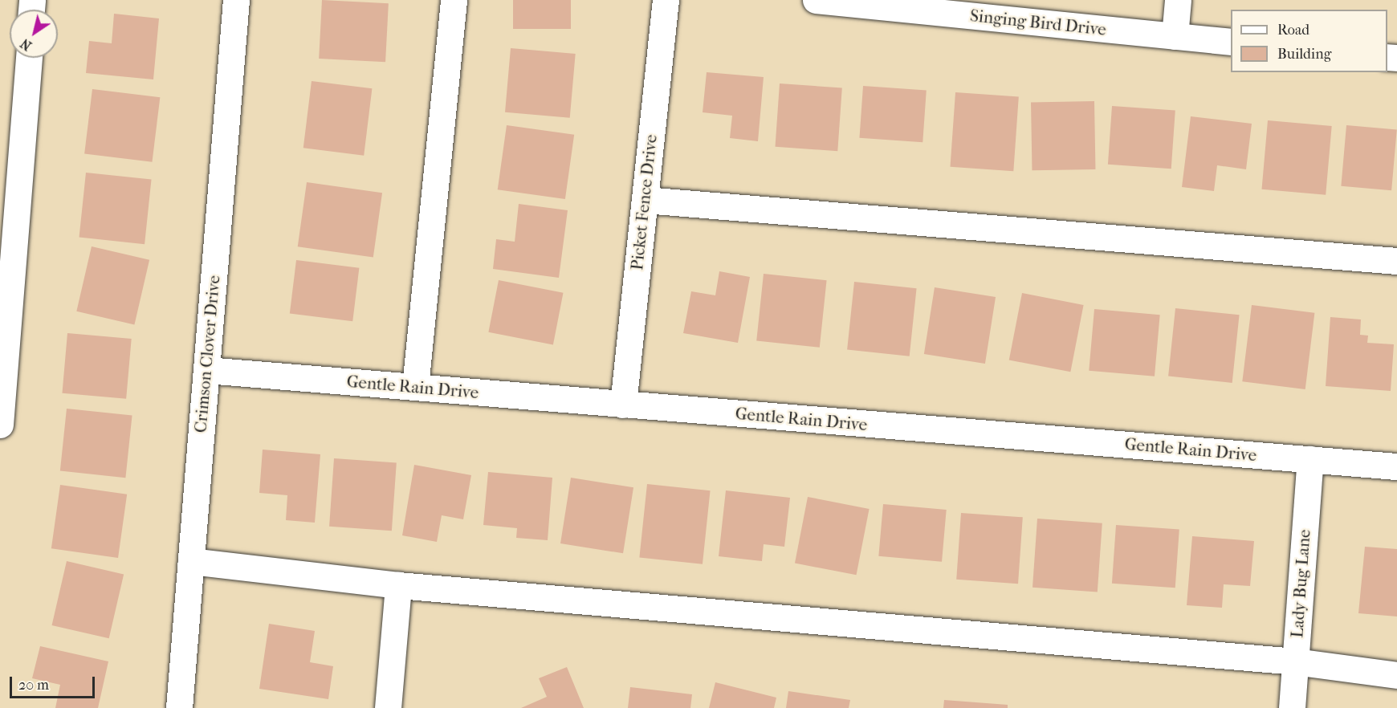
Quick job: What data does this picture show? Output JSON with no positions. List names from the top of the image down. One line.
{"streets":{"street":["Singing Bird Drive","Picket Fence Drive","Crimson Clover Drive","Gentle Rain Drive","Lady Bug Lane"]},"crossings":[["Picket Fence Drive","Gentle Rain Drive"],["Crimson Clover Drive","Gentle Rain Drive"],["Gentle Rain Drive","Lady Bug Lane"]],"legend":["Road","Building"],"scale_bar":"20 m","north":"bottom left"}
